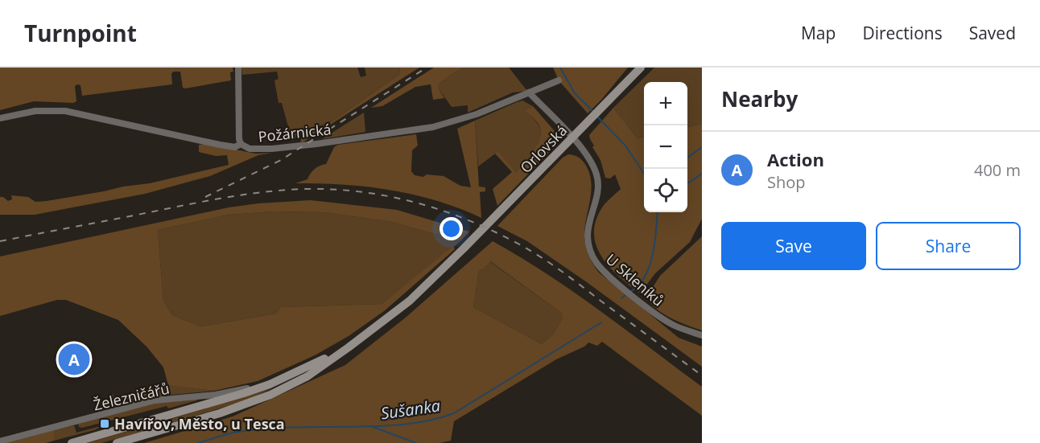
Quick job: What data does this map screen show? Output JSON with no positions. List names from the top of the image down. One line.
{"streets":{"main road":["Orlovská"],"street":["Požárnická","U Skleníků","Železničářů"]},"crossings":[["Orlovská","U Skleníků"]],"water":["Sušanka"],"places":{"transit":["Havířov, Město, u Tesca"]},"page":{"header":"Turnpoint","nav":["Map","Directions","Saved"],"heading":"Nearby","map_buttons":["+","−"],"list":[{"mark":"A","name":"Action","note":"Shop","value":"400 m"}],"buttons":["Save","Share"],"pins":"A"}}
